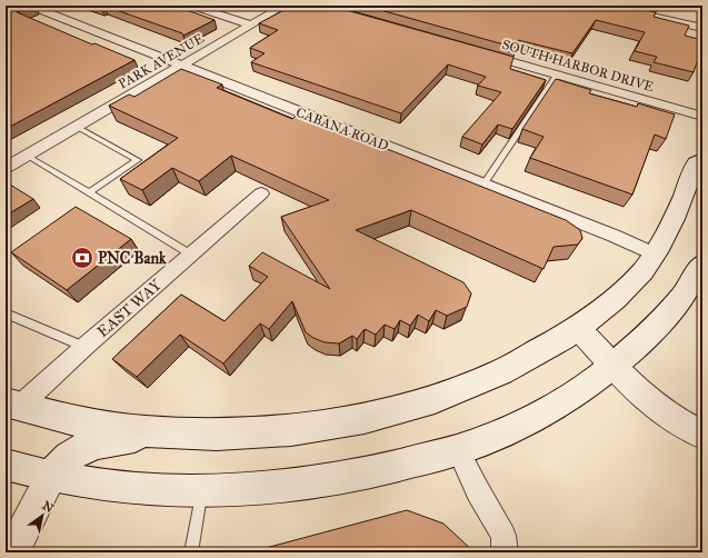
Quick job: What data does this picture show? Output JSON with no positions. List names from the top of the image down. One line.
{"streets":{"street":["PARK AVENUE","SOUTH HARBOR DRIVE","CABANA ROAD","EAST WAY"]},"crossings":[["PARK AVENUE","CABANA ROAD"]],"places":{"bank":["PNC Bank"]},"north":"top right"}
